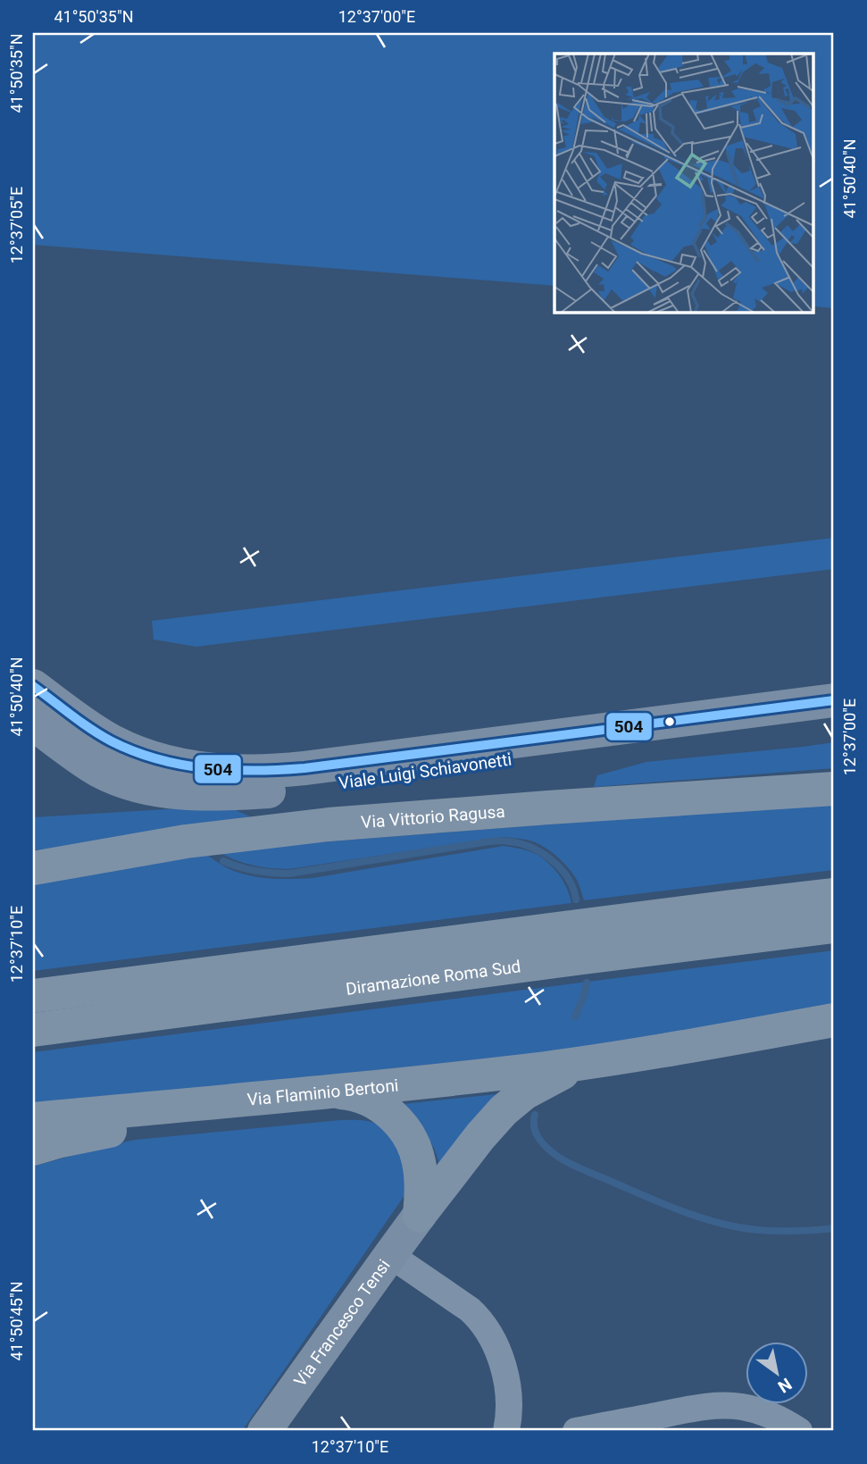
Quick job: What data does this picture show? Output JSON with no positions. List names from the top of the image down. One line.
{"streets":{"highway":["Via Vittorio Ragusa","Diramazione Roma Sud","Via Flaminio Bertoni"],"street":["Viale Luigi Schiavonetti","Via Francesco Tensi"]},"lines":["transit line 504"],"north":"bottom right","coordinates":["41°50'35\"N","12°37'00\"E","41°50'40\"N","12°37'05\"E","12°37'10\"E","41°50'45\"N"]}
